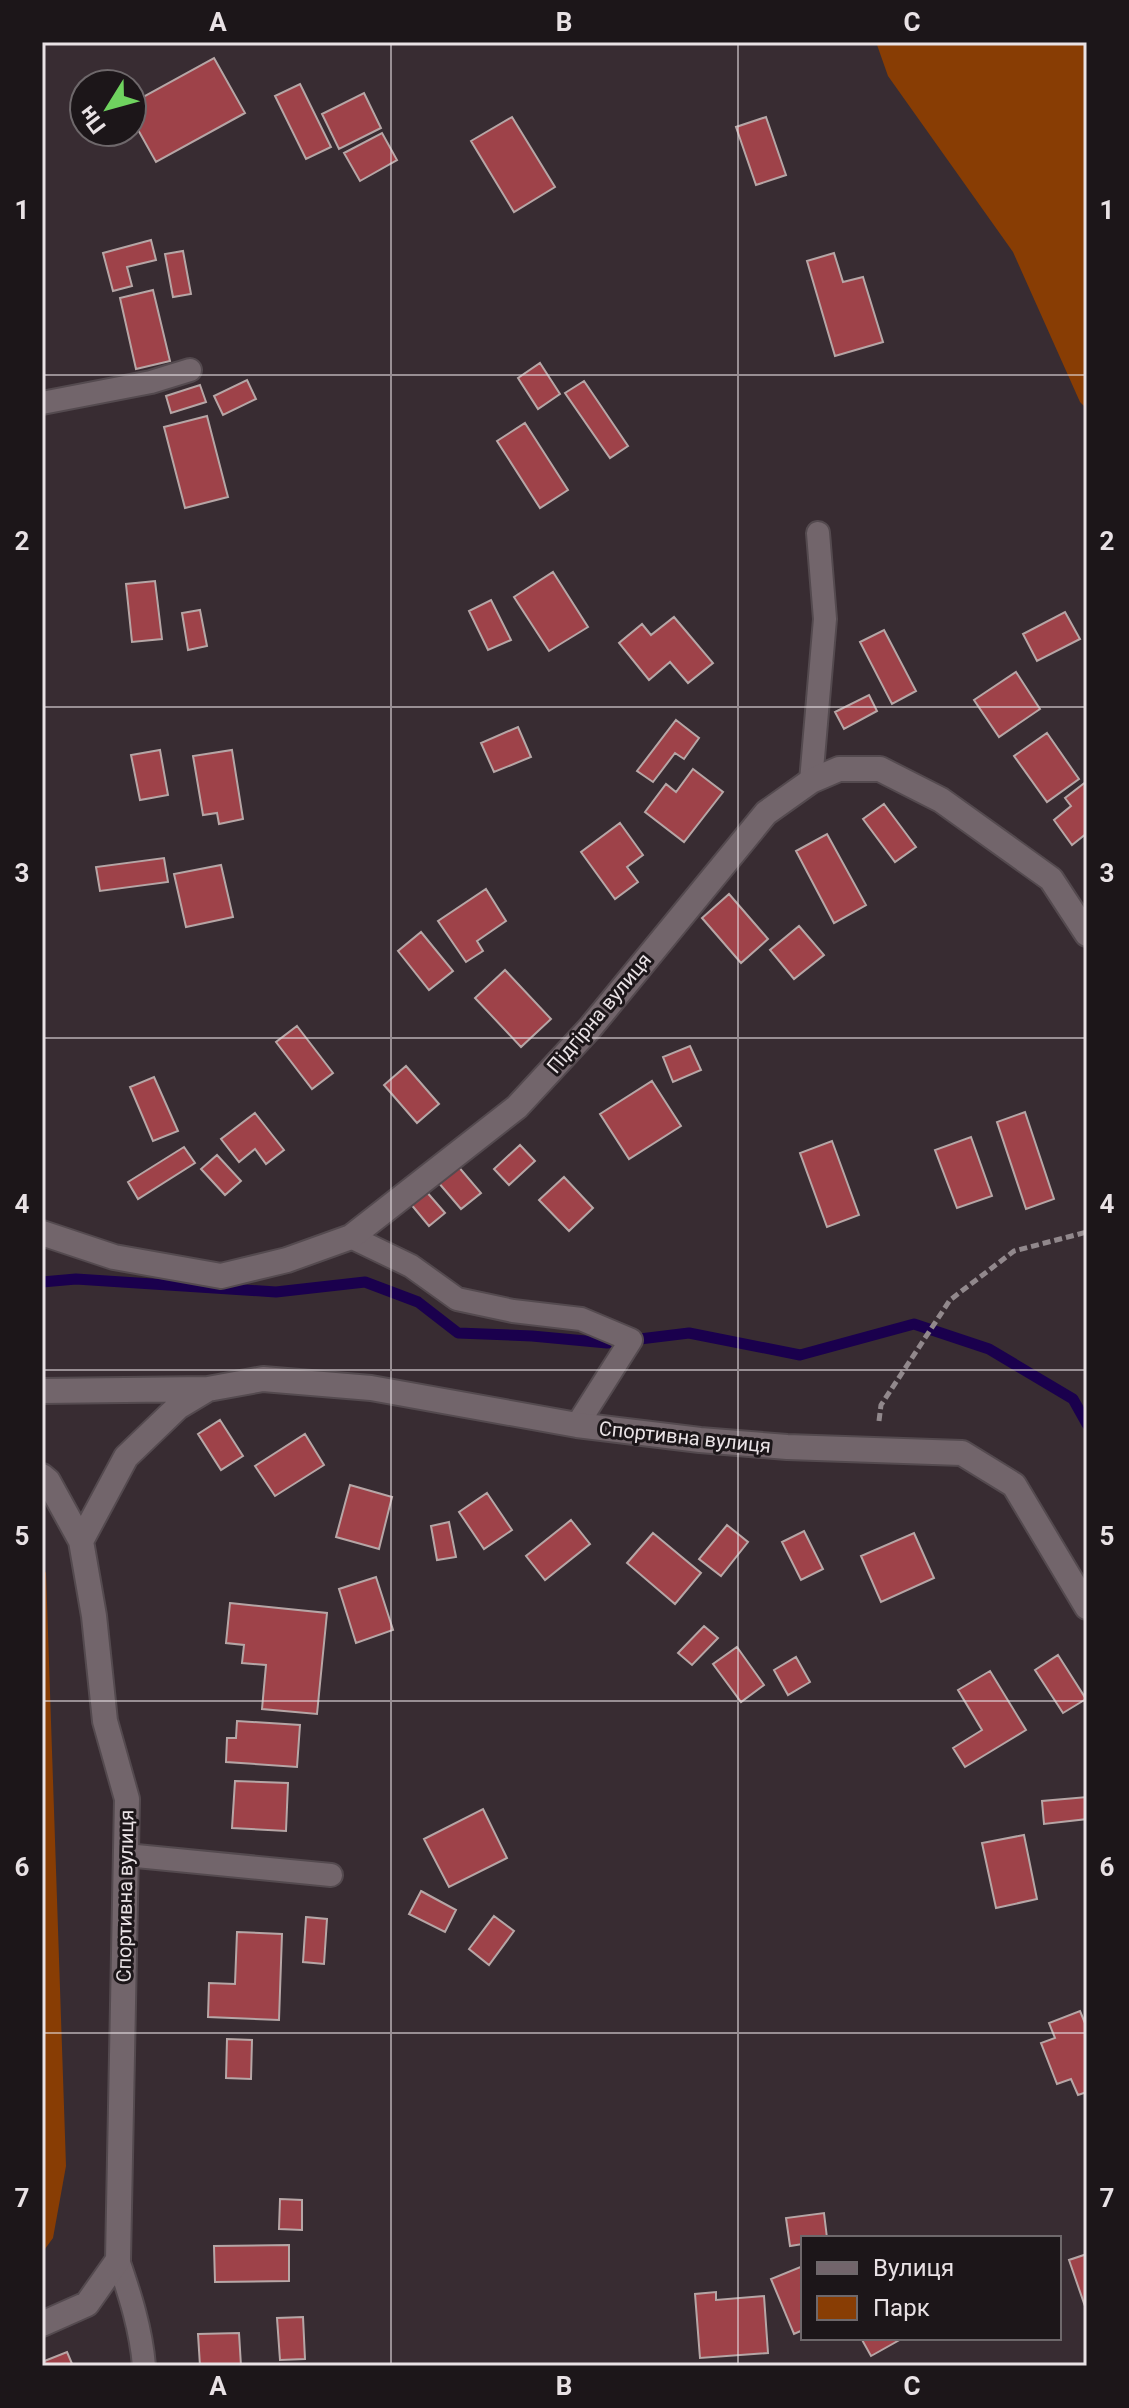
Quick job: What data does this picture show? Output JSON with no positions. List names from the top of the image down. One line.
{"streets":{"street":["Підгірна вулиця","Спортивна вулиця"]},"legend":["Вулиця","Парк"],"north":"bottom left","grid":{"columns":["A","B","C"],"rows":["1","2","3","4","5","6","7"]}}
